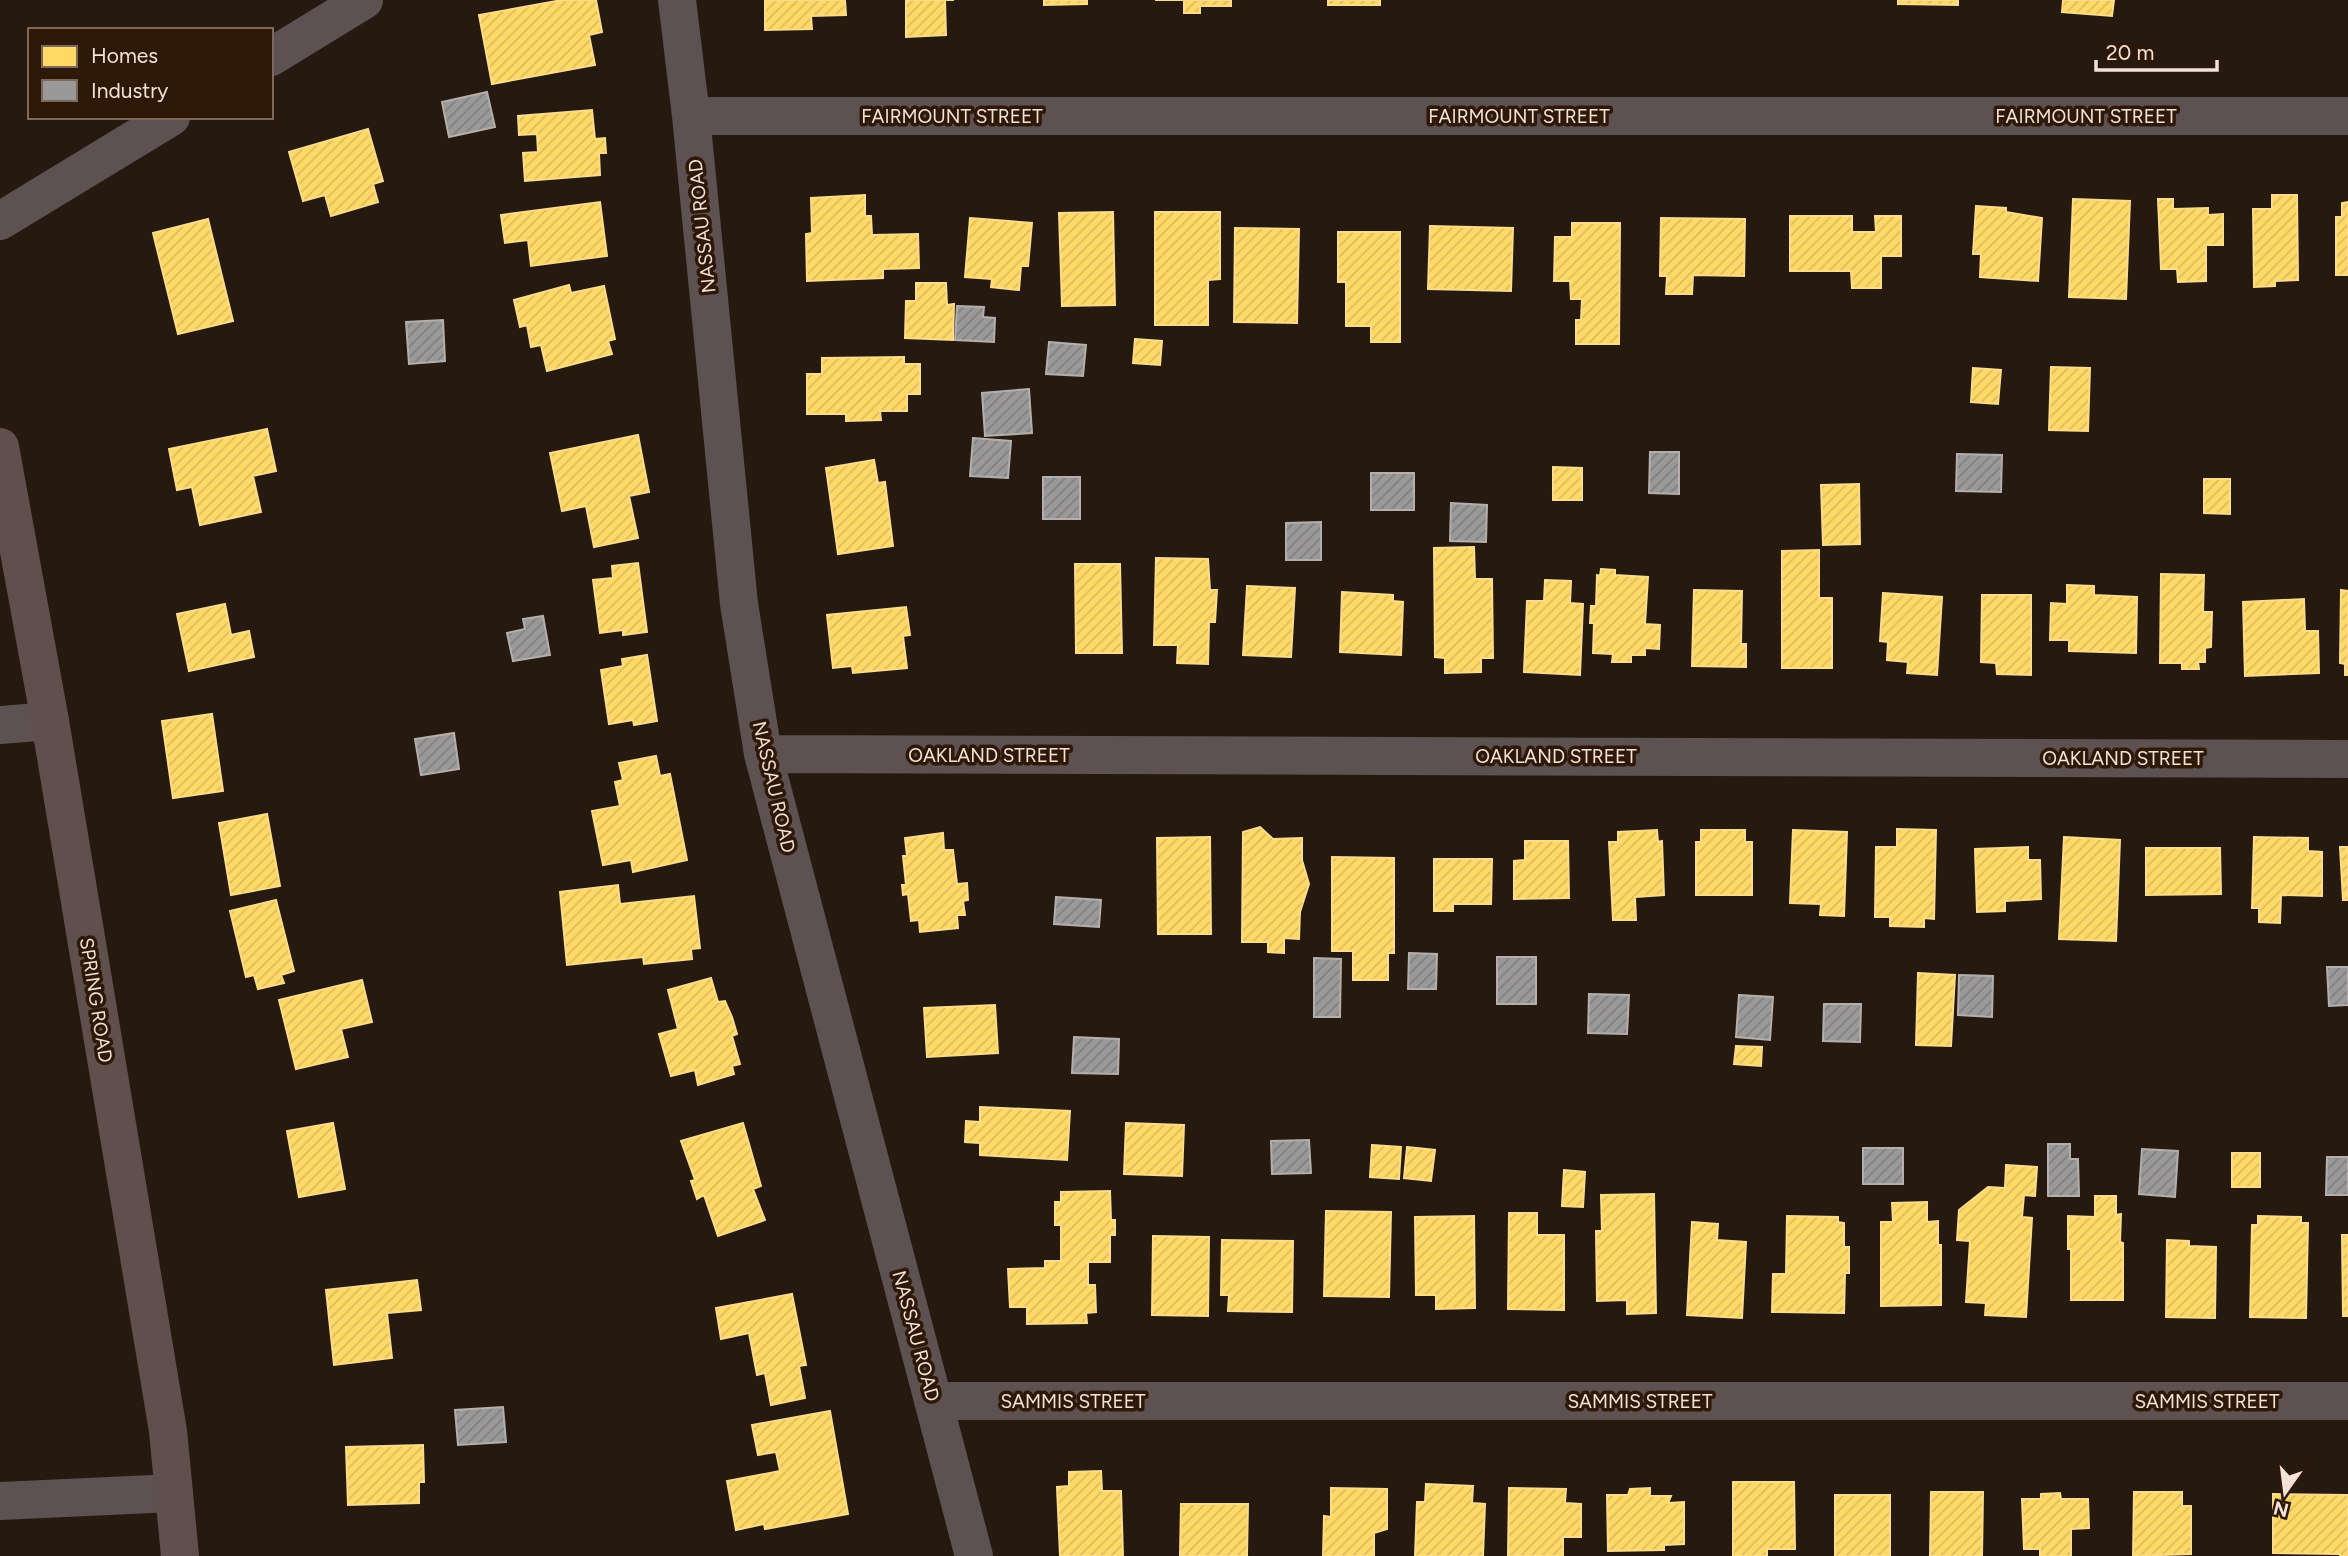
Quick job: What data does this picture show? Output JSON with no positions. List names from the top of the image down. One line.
{"streets":{"main road":["SPRING ROAD"],"street":["FAIRMOUNT STREET","NASSAU ROAD","OAKLAND STREET","SAMMIS STREET"]},"crossings":[["FAIRMOUNT STREET","NASSAU ROAD"],["NASSAU ROAD","OAKLAND STREET"],["NASSAU ROAD","SAMMIS STREET"]],"legend":["Homes","Industry"],"scale_bar":"20 m","north":"bottom"}
